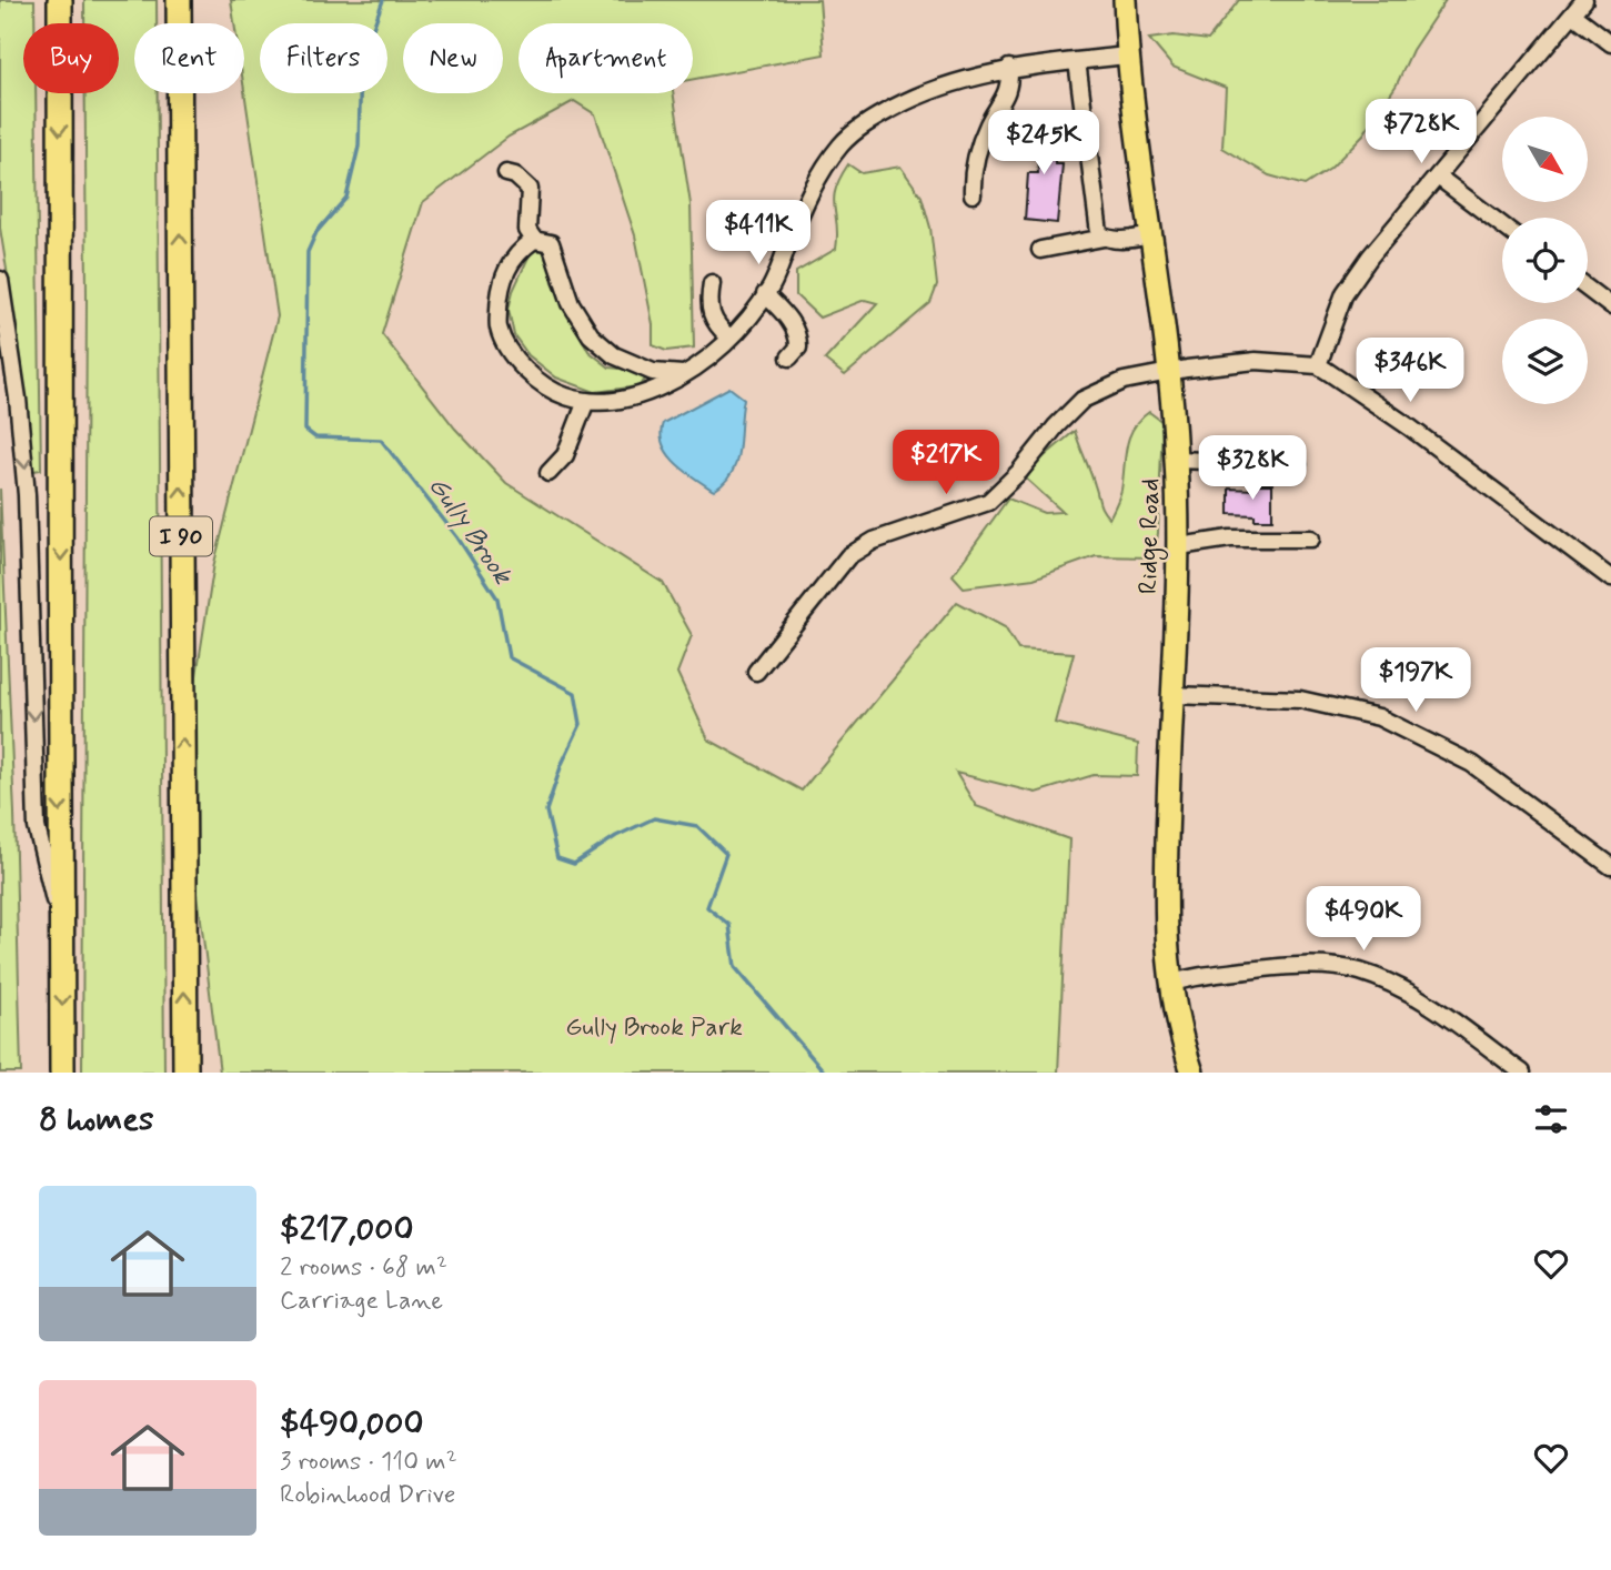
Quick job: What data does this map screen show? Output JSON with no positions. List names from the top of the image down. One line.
{"streets":{"highway":["I 90"],"main road":["Ridge Road"]},"water":["Gully Brook"],"parks":["Gully Brook Park"],"north":"bottom right","page":{"chip":["Buy","Rent","Filters","New","Apartment"],"price":["$728K","$245K","$411K","$346K","$217K","$328K","$197K","$490K"],"heading":"8 homes","list":[{"name":"$217,000","note":"2 rooms · 68 m² · Carriage Lane"},{"name":"$490,000","note":"3 rooms · 110 m² · Robinhood Drive"}]}}
